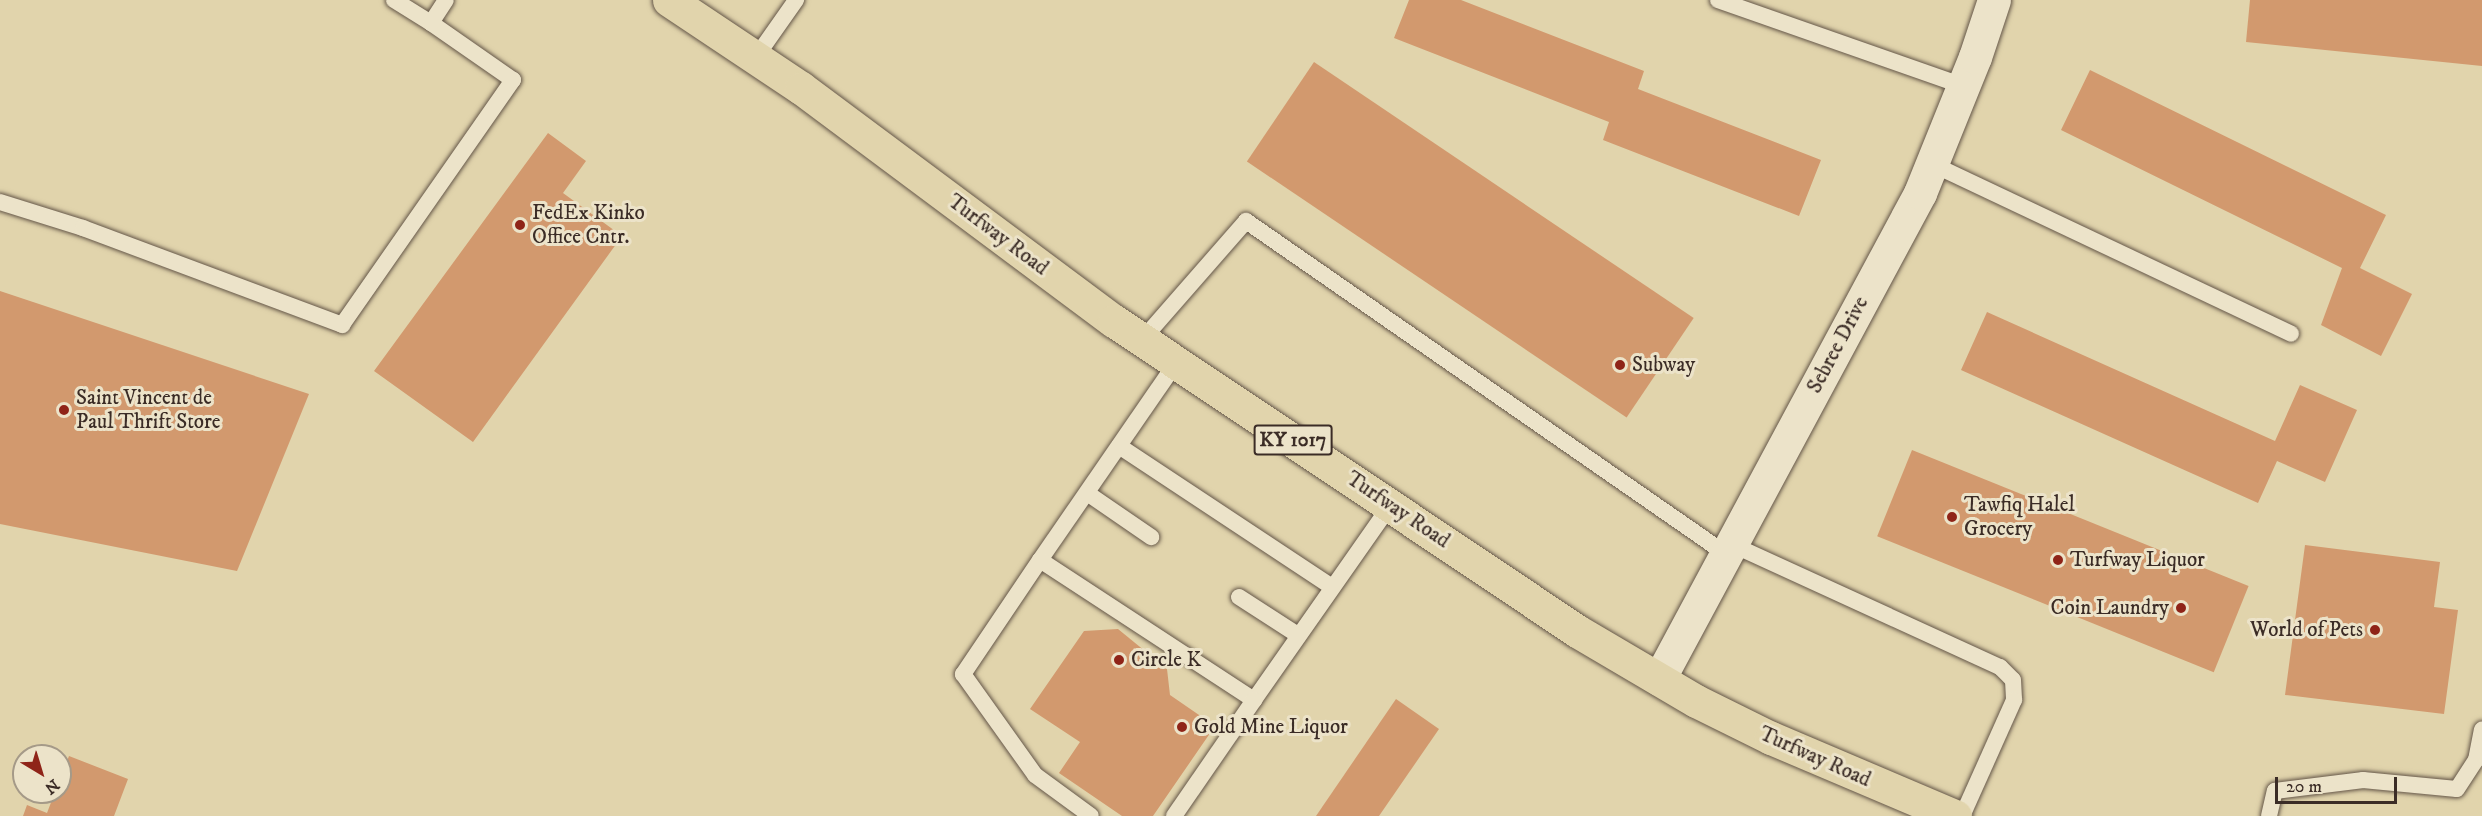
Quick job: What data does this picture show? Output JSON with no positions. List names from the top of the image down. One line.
{"streets":{"main road":["Turfway Road","KY 1017"],"street":["Sebree Drive"]},"crossings":[["Turfway Road","Sebree Drive"]],"places":["FedEx Kinko Office Cntr.","Subway","Saint Vincent de Paul Thrift Store","Tawfiq Halel Grocery","Turfway Liquor","Coin Laundry","World of Pets","Circle K","Gold Mine Liquor"],"scale_bar":"20 m","north":"bottom right"}
